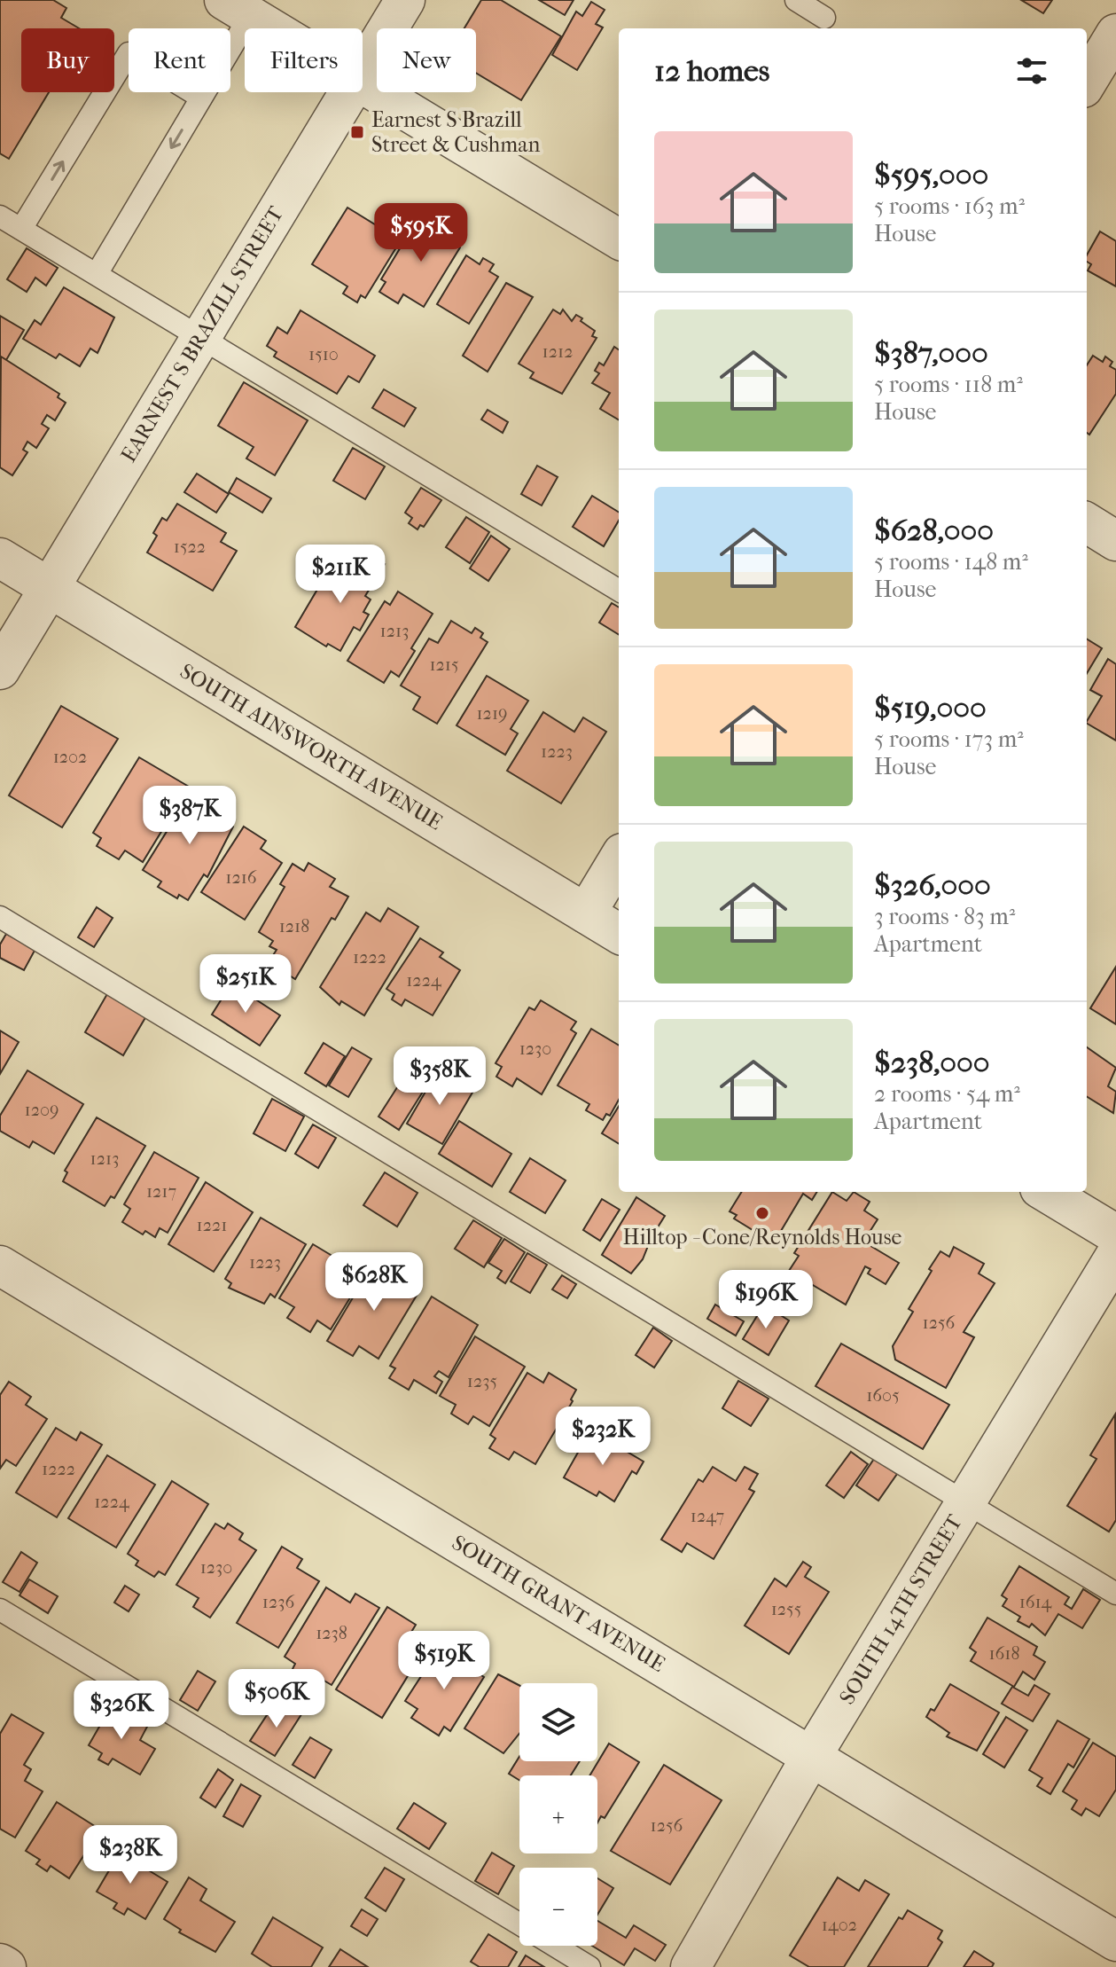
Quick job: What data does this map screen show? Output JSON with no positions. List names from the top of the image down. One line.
{"streets":{"street":["EARNEST S BRAZILL STREET","SOUTH AINSWORTH AVENUE","SOUTH GRANT AVENUE","SOUTH 14TH STREET"]},"crossings":[["EARNEST S BRAZILL STREET","SOUTH AINSWORTH AVENUE"],["SOUTH GRANT AVENUE","SOUTH 14TH STREET"]],"places":{"transit":["Earnest S Brazill Street & Cushman"],"other":["Hilltop - Cone/Reynolds House"]},"house_numbers":["1212","1510","1522","1213","1215","1219","1223","1202","1216","1218","1222","1224","1230","1209","1213","1217","1221","1223","1256","1235","1605","1222","1224","1247","1230","1236","1614","1255","1238","1618","1256","1402"],"page":{"chip":["Buy","Rent","Filters","New"],"heading":"12 homes","list":[{"name":"$595,000","note":"5 rooms · 163 m² · House"},{"name":"$387,000","note":"5 rooms · 118 m² · House"},{"name":"$628,000","note":"5 rooms · 148 m² · House"},{"name":"$519,000","note":"5 rooms · 173 m² · House"},{"name":"$326,000","note":"3 rooms · 83 m² · Apartment"},{"name":"$238,000","note":"2 rooms · 54 m² · Apartment"}],"price":["$595K","$211K","$387K","$251K","$358K","$628K","$196K","$232K","$519K","$506K","$326K","$238K"],"map_buttons":["+","−"]}}
